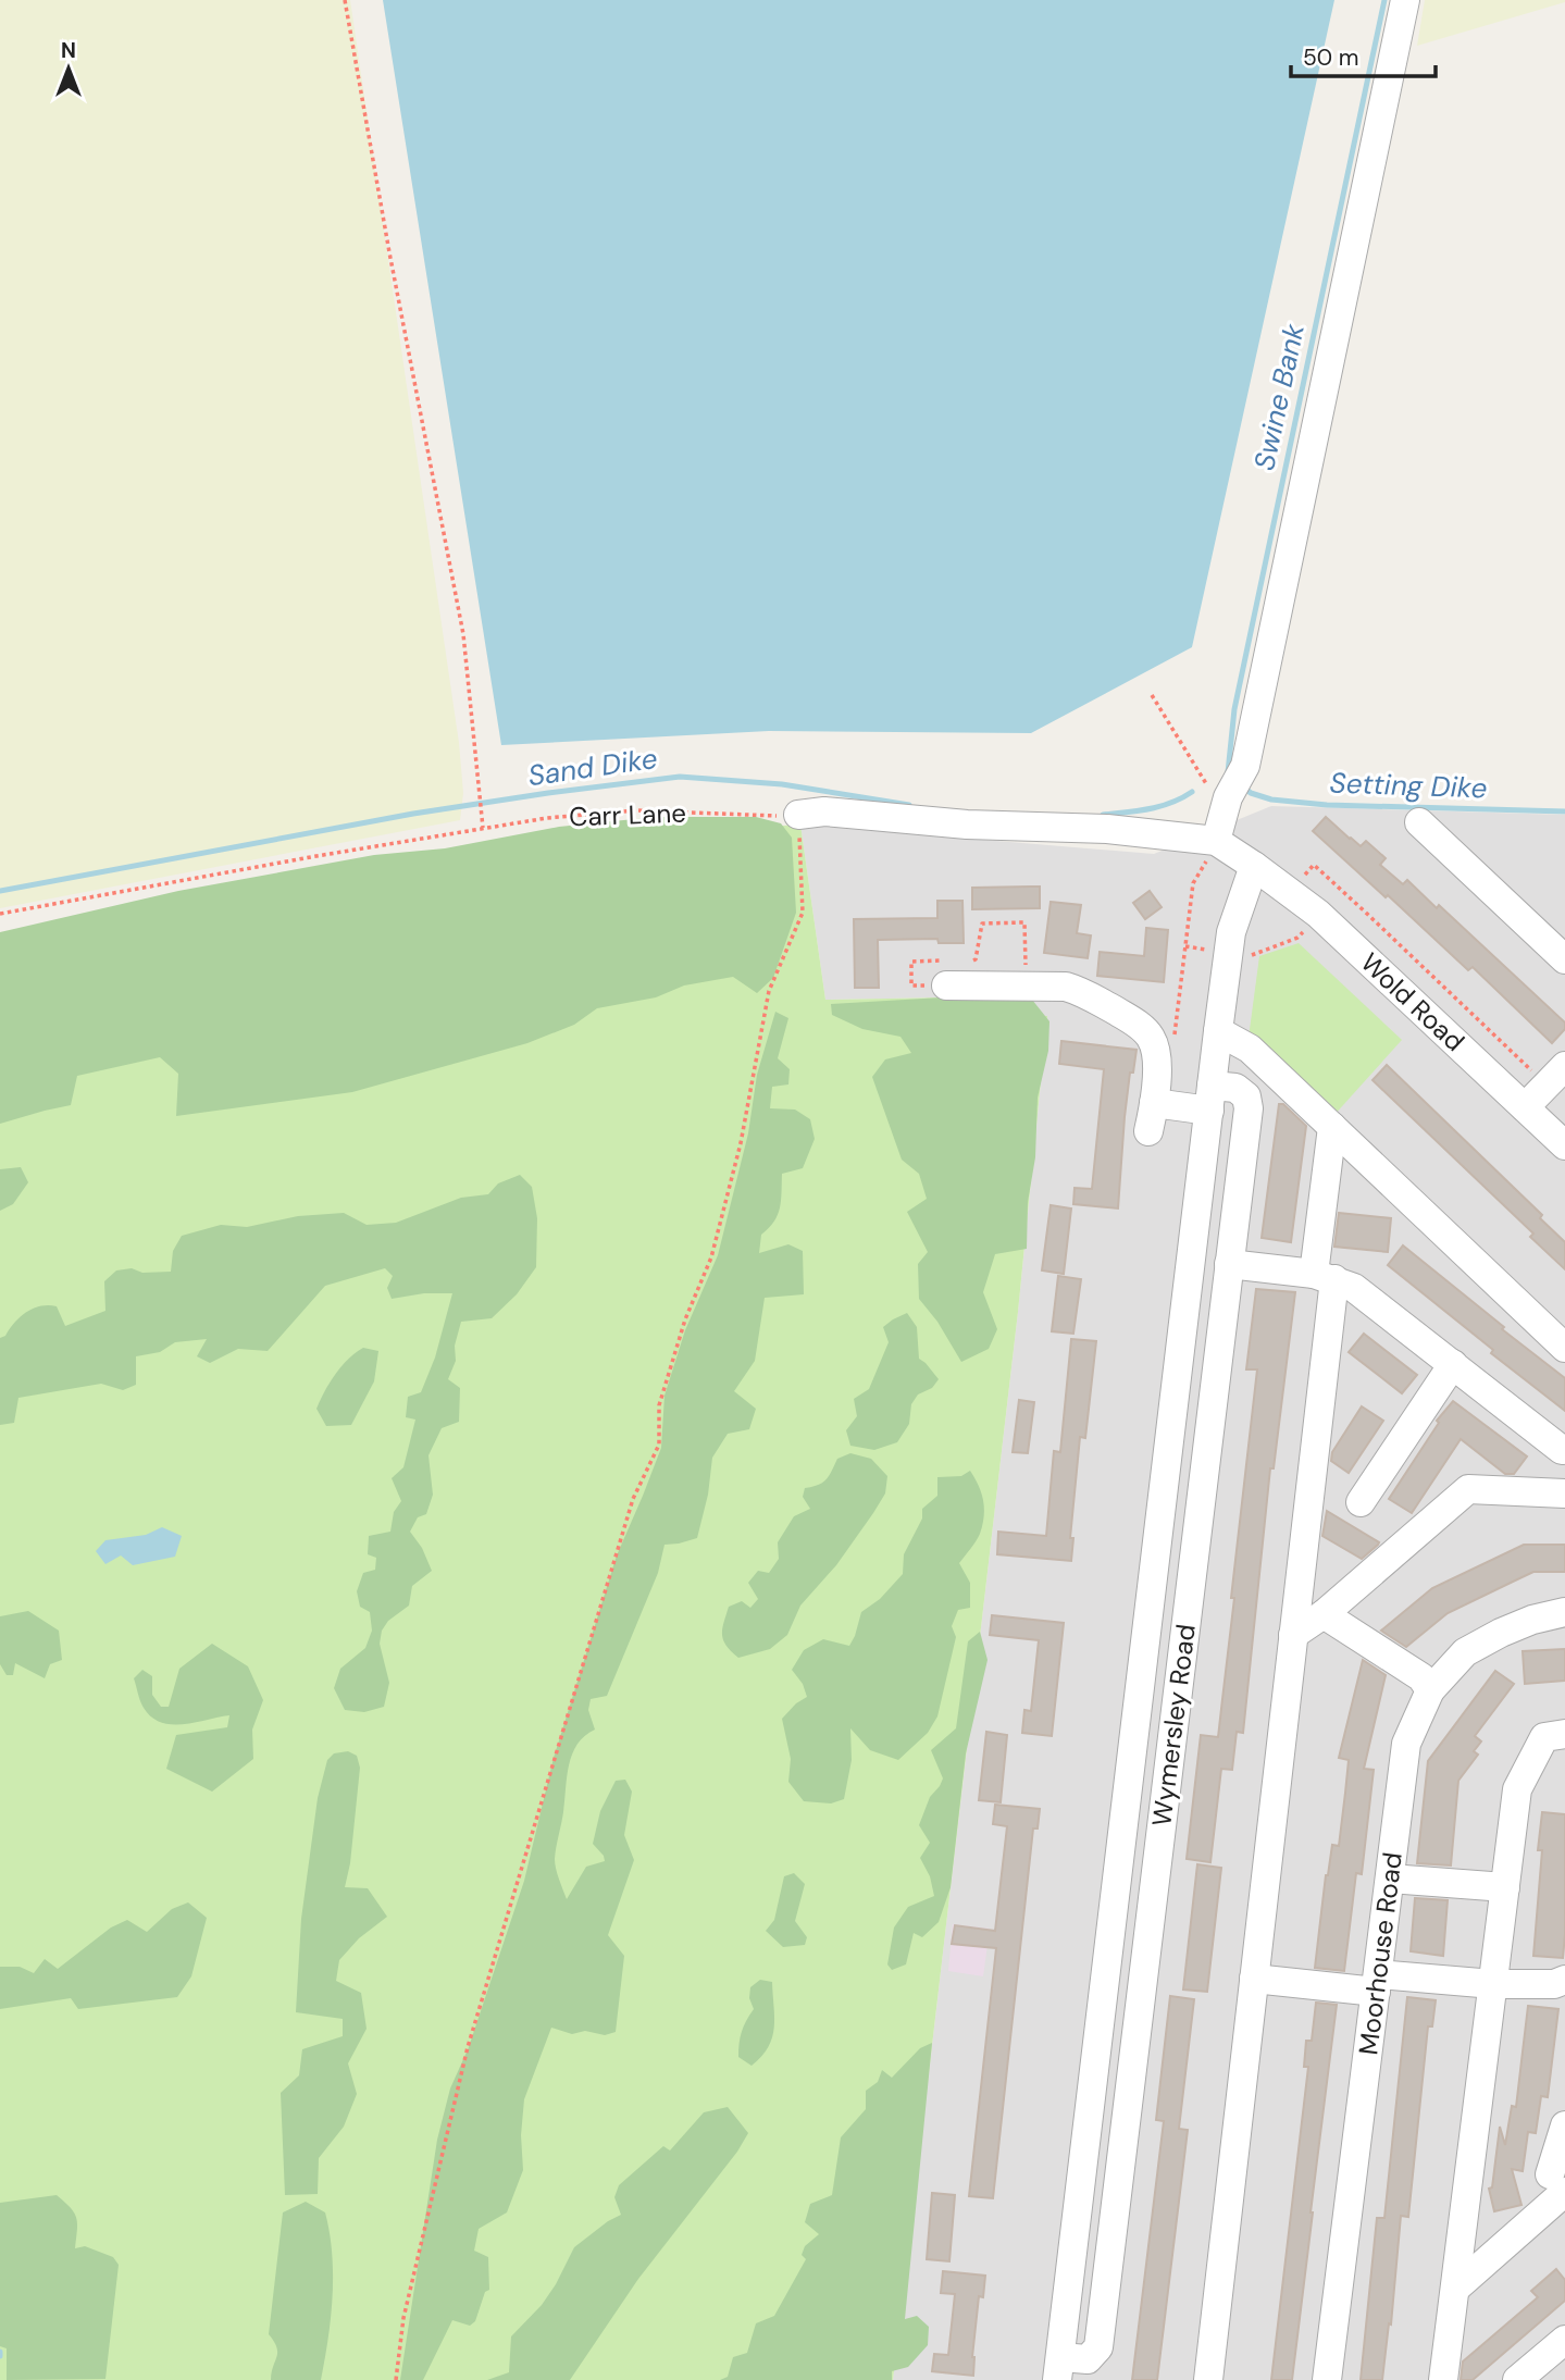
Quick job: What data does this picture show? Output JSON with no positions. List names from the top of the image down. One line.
{"streets":{"street":["Wold Road","Wymersley Road","Moorhouse Road"],"path":["Carr Lane"]},"crossings":[["Wold Road","Wymersley Road"]],"water":["Swine Bank","Sand Dike","Setting Dike"],"scale_bar":"50 m","north":"top"}
